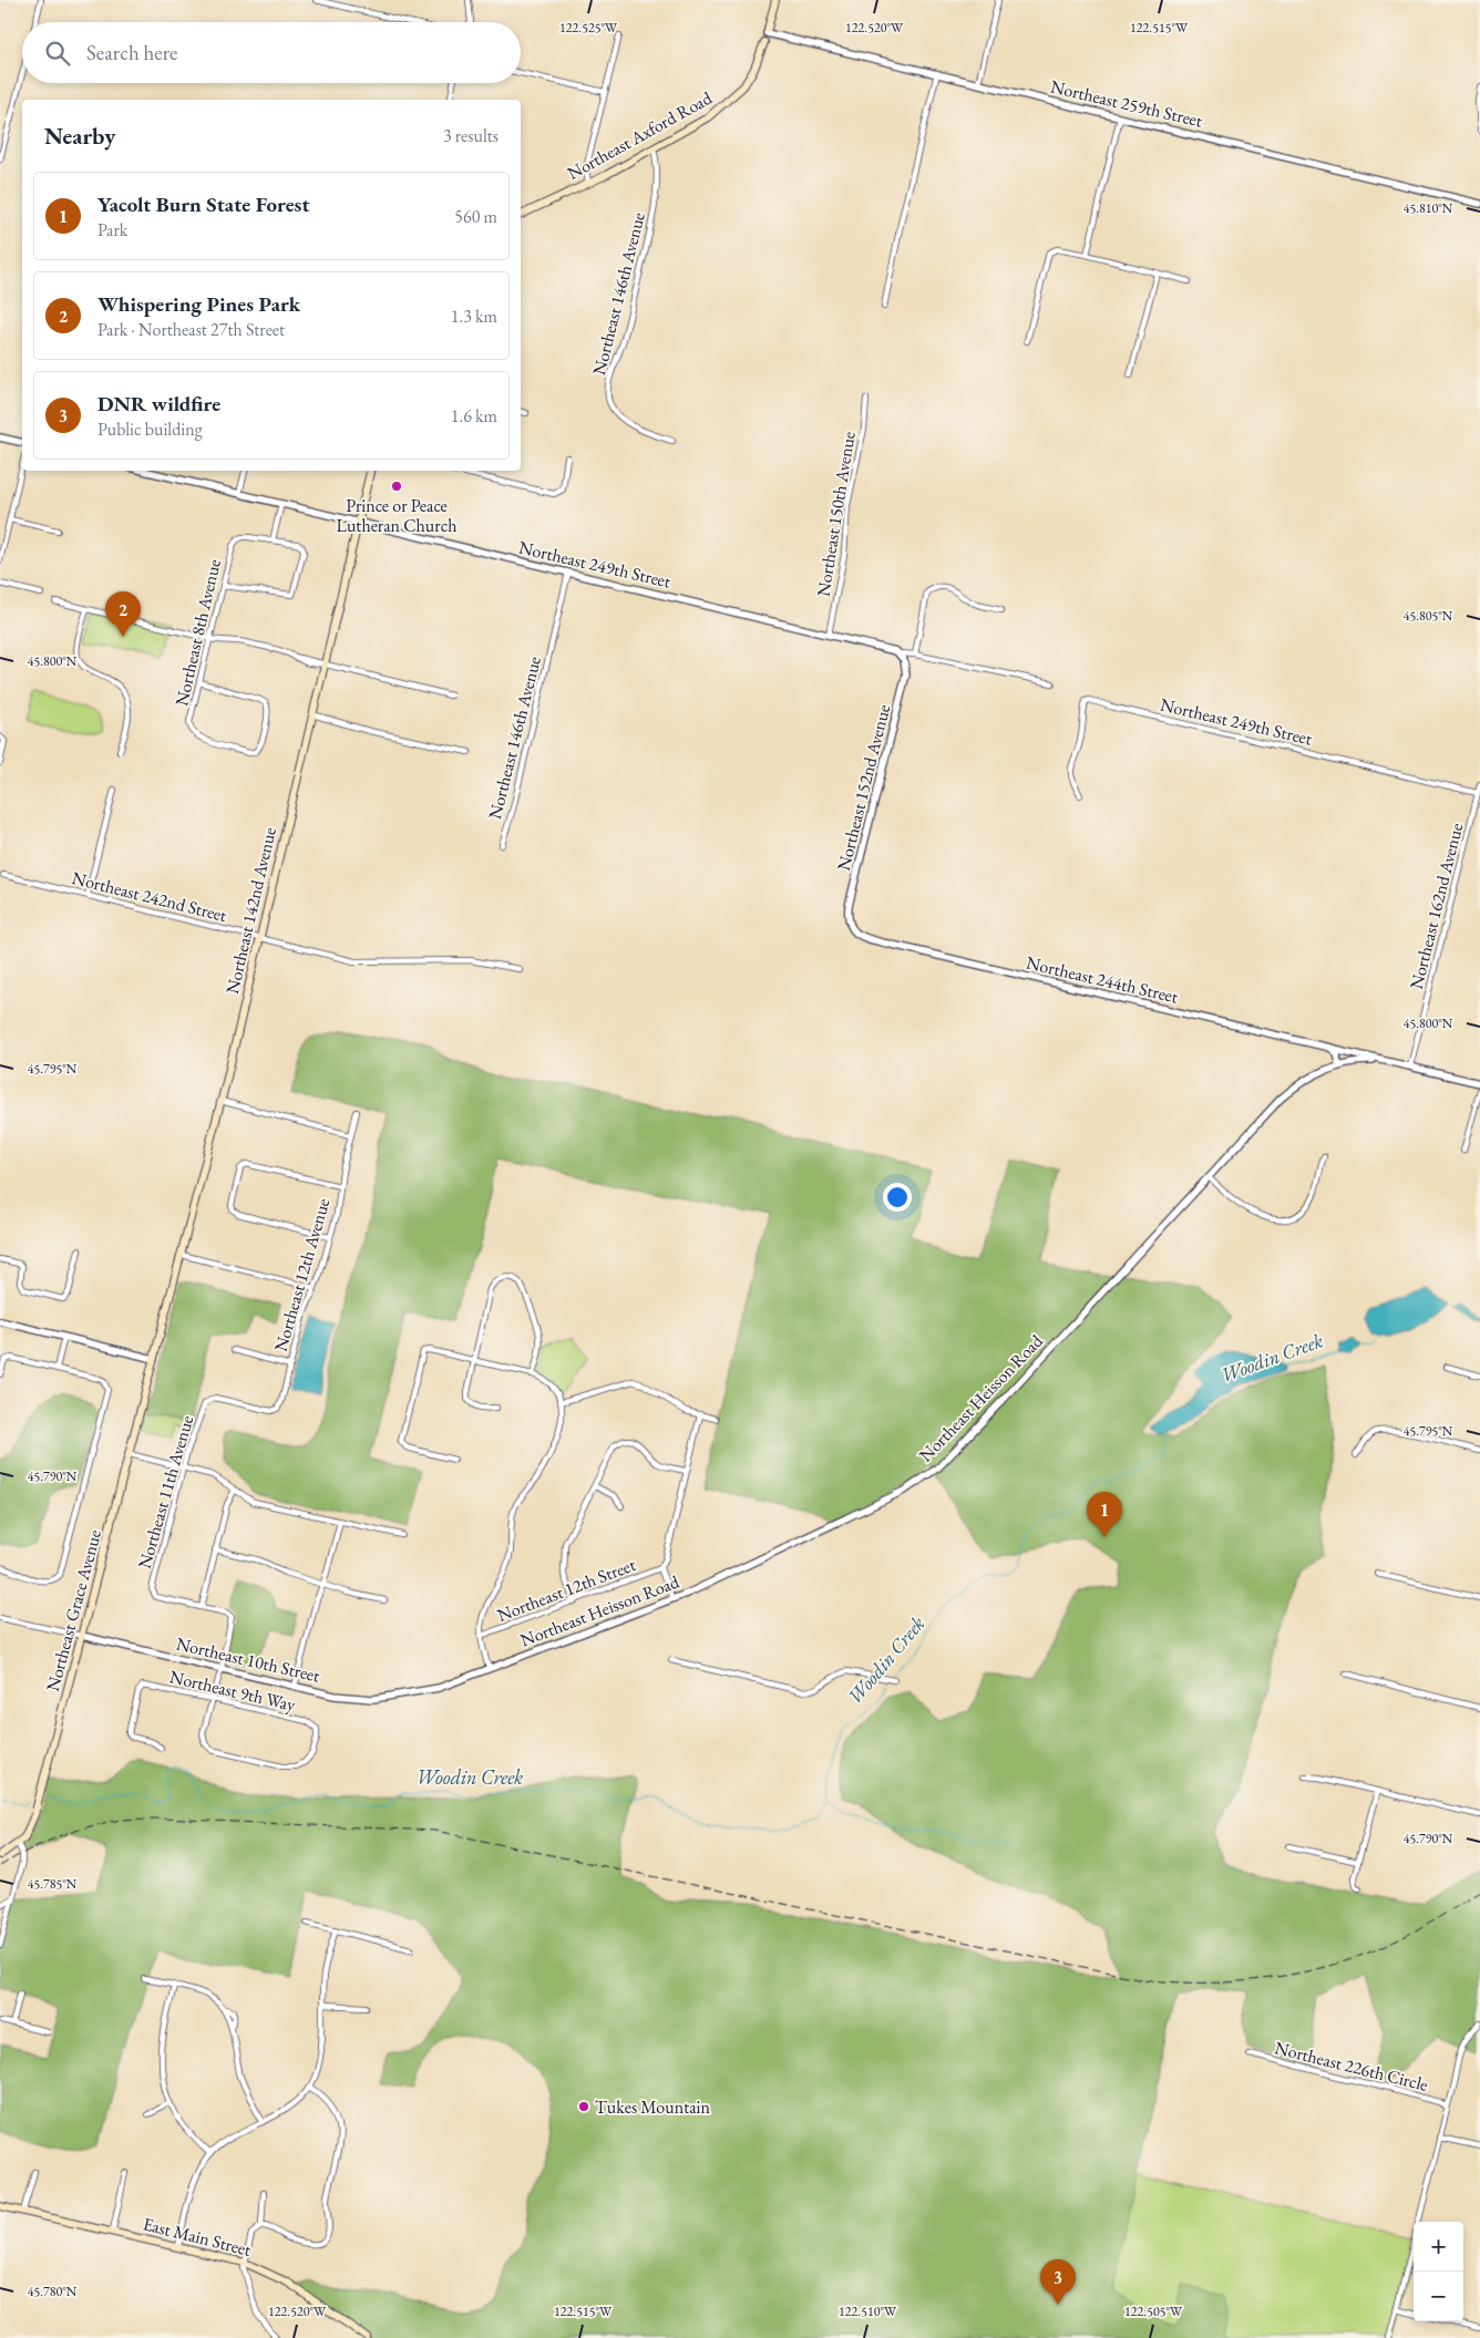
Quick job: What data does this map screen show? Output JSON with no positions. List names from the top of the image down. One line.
{"streets":{"main road":["Northeast Axford Road","Northeast 142nd Avenue","Northeast Grace Avenue","East Main Street"],"street":["Northeast 259th Street","Northeast 146th Avenue","Northeast 150th Avenue","Northeast 249th Street","Northeast 8th Avenue","Northeast 152nd Avenue","Northeast 242nd Street","Northeast 162nd Avenue","Northeast 244th Street","Northeast 12th Avenue","Northeast Heisson Road","Northeast 11th Avenue","Northeast 12th Street","Northeast 10th Street","Northeast 9th Way","Northeast 226th Circle"]},"crossings":[["Northeast 259th Street","Northeast Axford Road"],["Northeast Axford Road","Northeast 146th Avenue"],["Northeast 146th Avenue","Northeast 249th Street"],["Northeast 150th Avenue","Northeast 249th Street"],["Northeast 249th Street","Northeast 152nd Avenue"],["Northeast 249th Street","Northeast 162nd Avenue"],["Northeast 249th Street","Northeast 142nd Avenue"],["Northeast 152nd Avenue","Northeast 244th Street"],["Northeast 242nd Street","Northeast 142nd Avenue"],["Northeast 142nd Avenue","Northeast Grace Avenue"],["Northeast 244th Street","Northeast Heisson Road"],["Northeast 12th Avenue","Northeast 11th Avenue"],["Northeast Heisson Road","Northeast 10th Street"],["Northeast Grace Avenue","Northeast 10th Street"]],"water":["Woodin Creek"],"places":["Prince or Peace Lutheran Church","Tukes Mountain"],"page":{"search":"Search here","heading":["Nearby","3 results"],"list":[{"mark":"1","name":"Yacolt Burn State Forest","note":"Park","value":"560 m"},{"mark":"2","name":"Whispering Pines Park","note":"Park · Northeast 27th Street","value":"1.3 km"},{"mark":"3","name":"DNR wildfire","note":"Public building","value":"1.6 km"}],"pins":["2","1","3"],"map_buttons":["+","−"]},"coordinates":["122.525°W","122.520°W","122.515°W","45.810°N","45.805°N","45.800°N","45.795°N","45.790°N","45.785°N","45.780°N","122.510°W","122.505°W"]}
